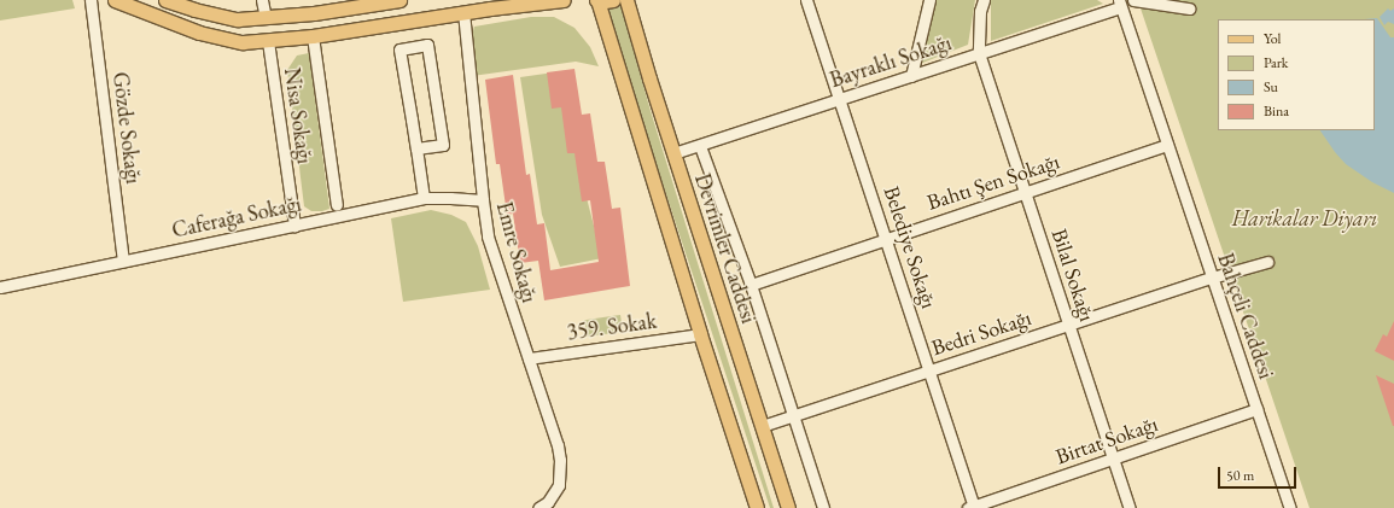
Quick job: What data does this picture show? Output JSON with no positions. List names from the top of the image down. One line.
{"streets":{"main road":["Devrimler Caddesi"],"street":["Bayraklı Sokağı","Nisa Sokağı","Gözde Sokağı","Bahtı Şen Sokağı","Caferağa Sokağı","Belediye Sokağı","Emre Sokağı","Bilal Sokağı","Bahçeli Caddesi","359. Sokak","Bedri Sokağı","Birtat Sokağı"]},"crossings":[["Bayraklı Sokağı","Belediye Sokağı"],["Bayraklı Sokağı","Devrimler Caddesi"],["Bayraklı Sokağı","Bilal Sokağı"],["Bayraklı Sokağı","Bahçeli Caddesi"],["Nisa Sokağı","Caferağa Sokağı"],["Gözde Sokağı","Caferağa Sokağı"],["Bahtı Şen Sokağı","Belediye Sokağı"],["Bahtı Şen Sokağı","Bilal Sokağı"],["Bahtı Şen Sokağı","Bahçeli Caddesi"],["Caferağa Sokağı","Emre Sokağı"],["Belediye Sokağı","Bedri Sokağı"],["Belediye Sokağı","Birtat Sokağı"],["Devrimler Caddesi","Bedri Sokağı"],["Emre Sokağı","359. Sokak"],["Bilal Sokağı","Bedri Sokağı"],["Bilal Sokağı","Birtat Sokağı"],["Bahçeli Caddesi","Bedri Sokağı"],["Bahçeli Caddesi","Birtat Sokağı"]],"parks":["Harikalar Diyarı"],"legend":["Yol","Park","Su","Bina"],"scale_bar":"50 m"}
